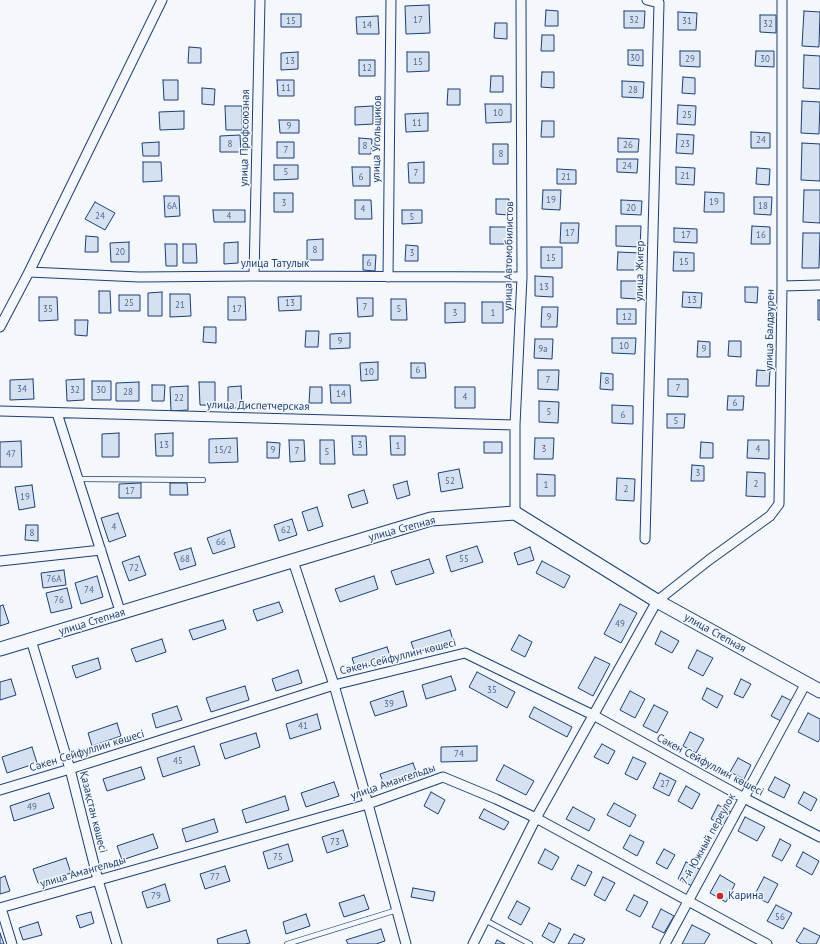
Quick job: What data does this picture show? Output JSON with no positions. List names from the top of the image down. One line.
{"streets":{"street":["улица Профсоюзная","улица Угольщиков","улица Автомобилистов","улица Татулык","улица Жигер","улица Балдаурен","улица Диспетчерская","улица Степная","Сәкен Сейфуллин көшесі","улица Амангельды","Қазақстан көшесі","7-й Южный переулок"]},"crossings":[["улица Профсоюзная","улица Татулык"],["улица Угольщиков","улица Татулык"],["улица Автомобилистов","улица Татулык"],["улица Автомобилистов","улица Диспетчерская"],["улица Автомобилистов","улица Степная"],["улица Балдаурен","улица Степная"],["улица Степная","Қазақстан көшесі"],["улица Степная","7-й Южный переулок"],["Сәкен Сейфуллин көшесі","Қазақстан көшесі"],["Сәкен Сейфуллин көшесі","7-й Южный переулок"],["улица Амангельды","Қазақстан көшесі"],["улица Амангельды","7-й Южный переулок"]],"places":["Карина"],"house_numbers":["17","32","15","31","32","14","30","29","30","13","15","12","11","28","10","25","11","9","24","8","23","26","8","7","8","24","5","7","21","6","21","19","19","3","6А","18","20","4","24","4","5","17","17","16","8","20","3","15","15","6","13","13","25","13","21","7","35","17","5","3","1","9","12","9","10","9а","9","6","10","7","8","7","34","32","30","28","14","4","22","6","5","6","5","13","3","1","3","4","15/2","9","7","5","47","3","52","2","1","2","17","19","4","62","8","66","68","55","72","76А","74","76","49","35","39","41","74","45","27","49","73","75","77","79","56"]}
